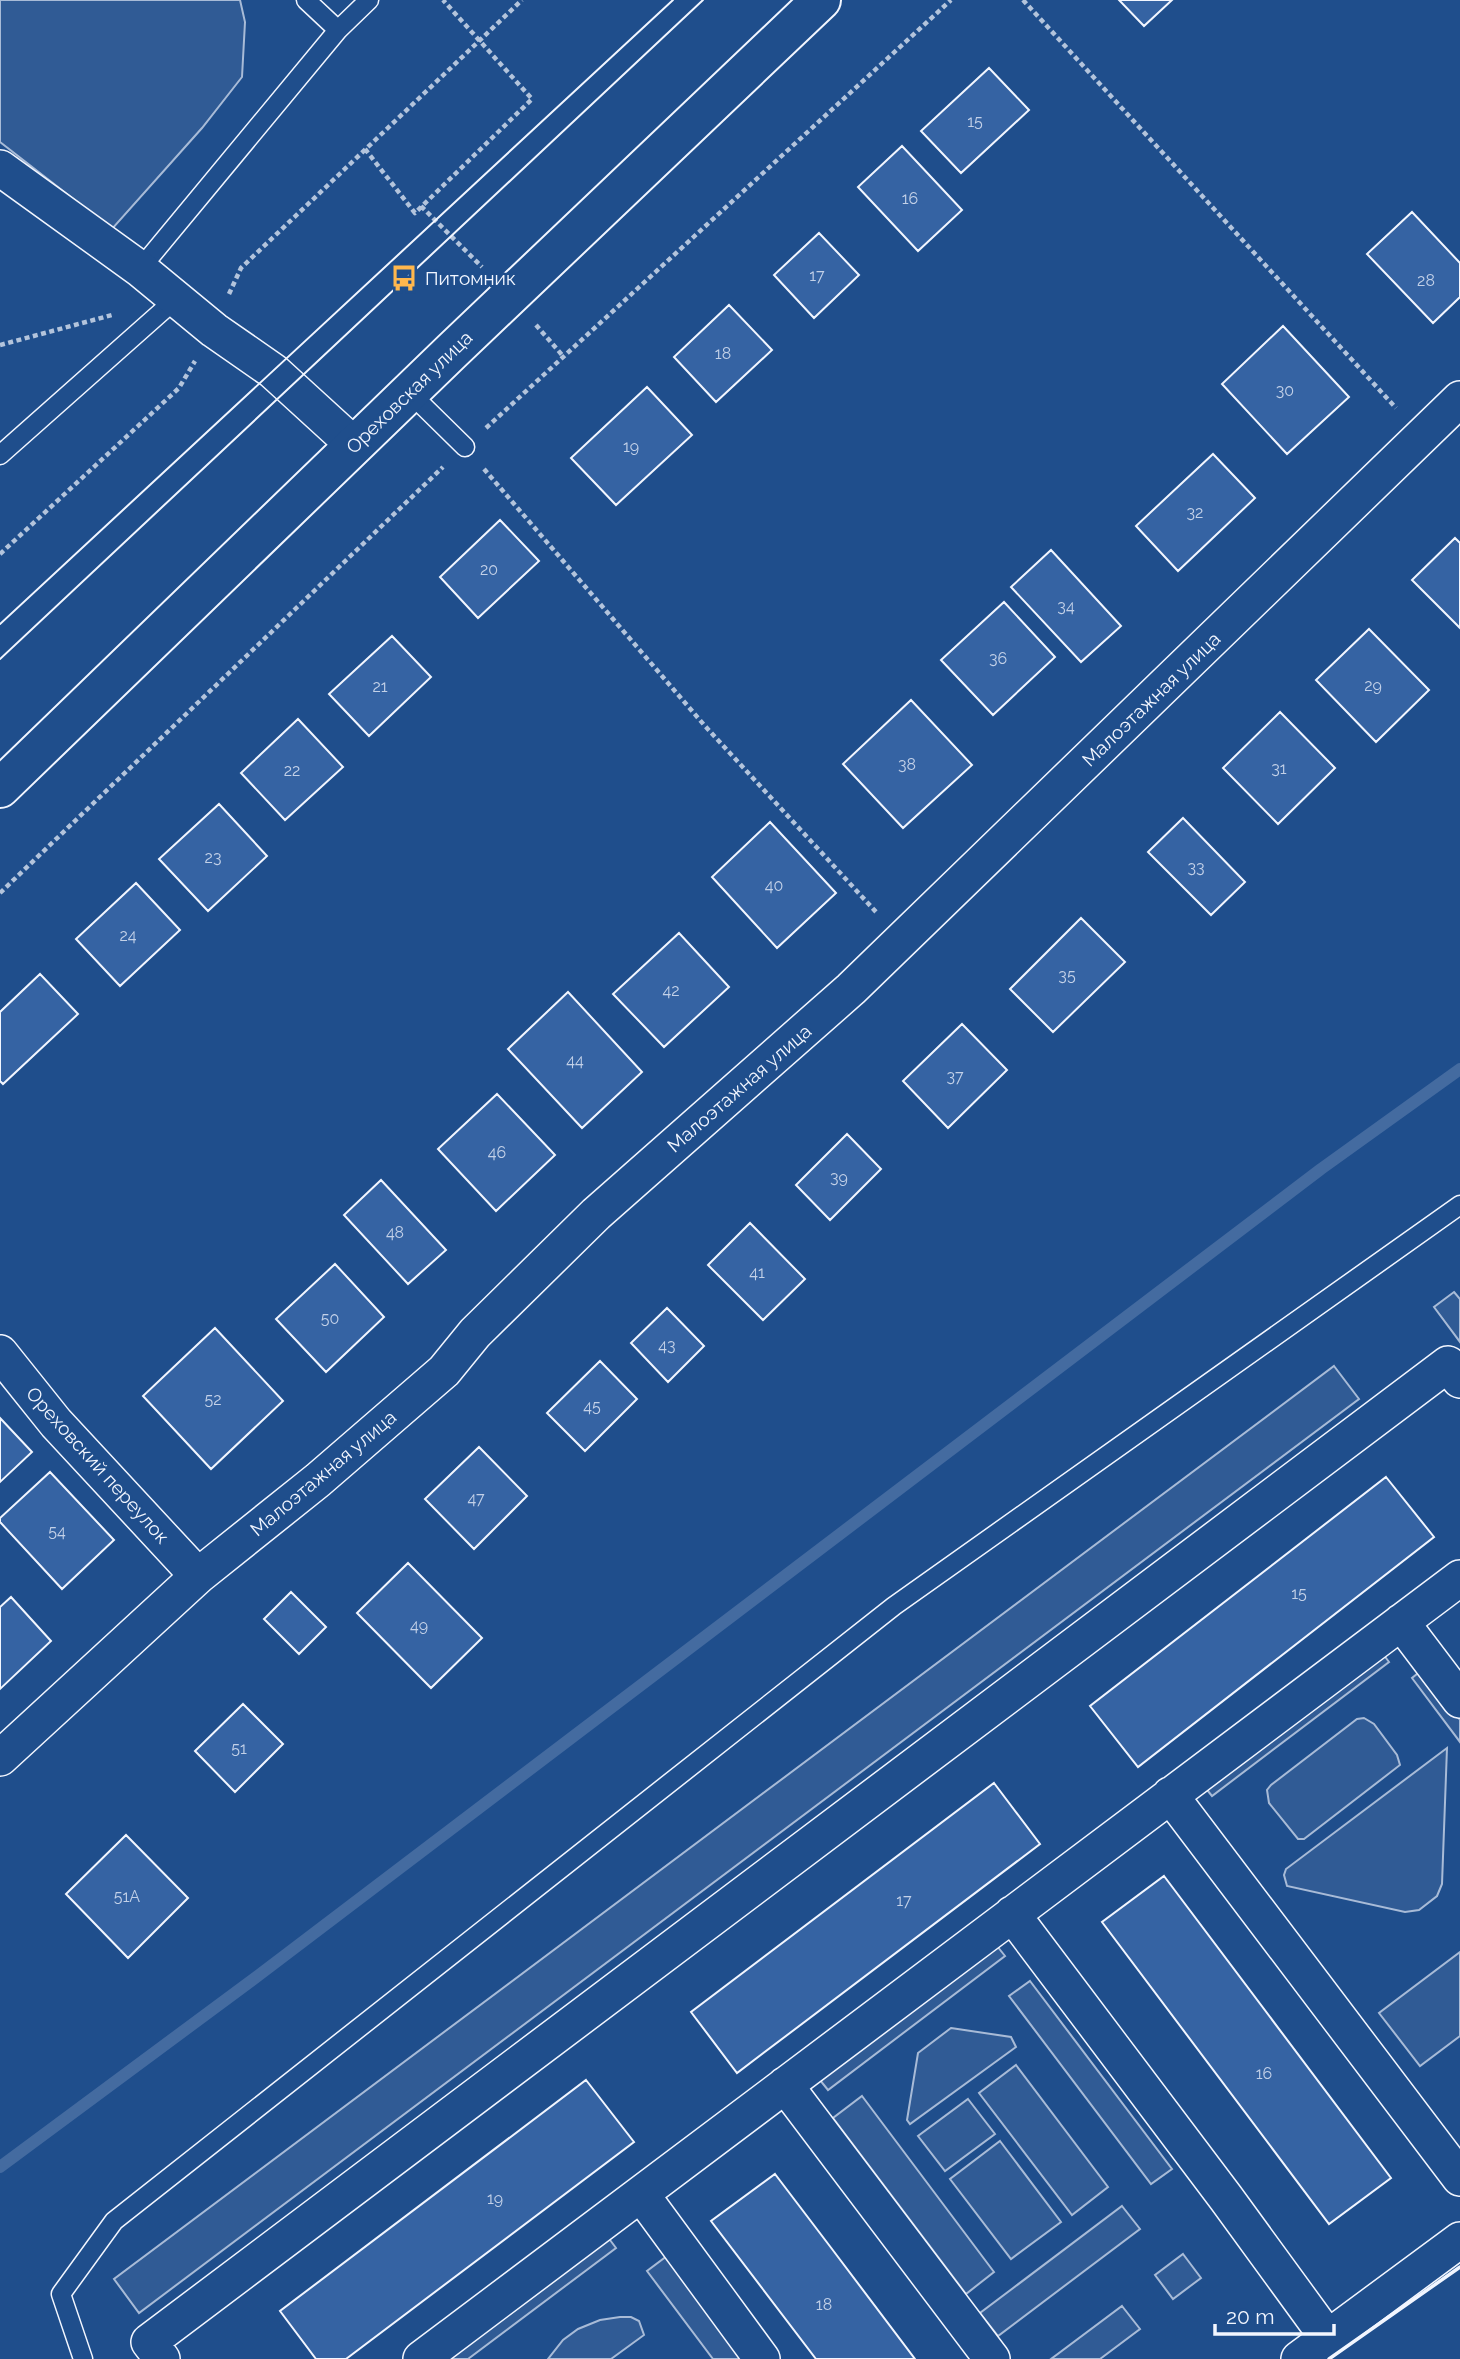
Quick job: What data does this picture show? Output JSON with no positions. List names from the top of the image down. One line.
{"streets":{"main road":["Ореховская улица"],"street":["Малоэтажная улица","Ореховский переулок"]},"crossings":[["Малоэтажная улица","Ореховский переулок"]],"places":{"bus stop":["Питомник"]},"house_numbers":["15","16","17","28","18","30","19","32","20","34","36","29","21","38","31","22","23","33","40","24","35","42","44","37","46","39","48","41","50","43","52","45","47","54","15","49","51","51А","17","16","19","18"],"scale_bar":"20 m"}
